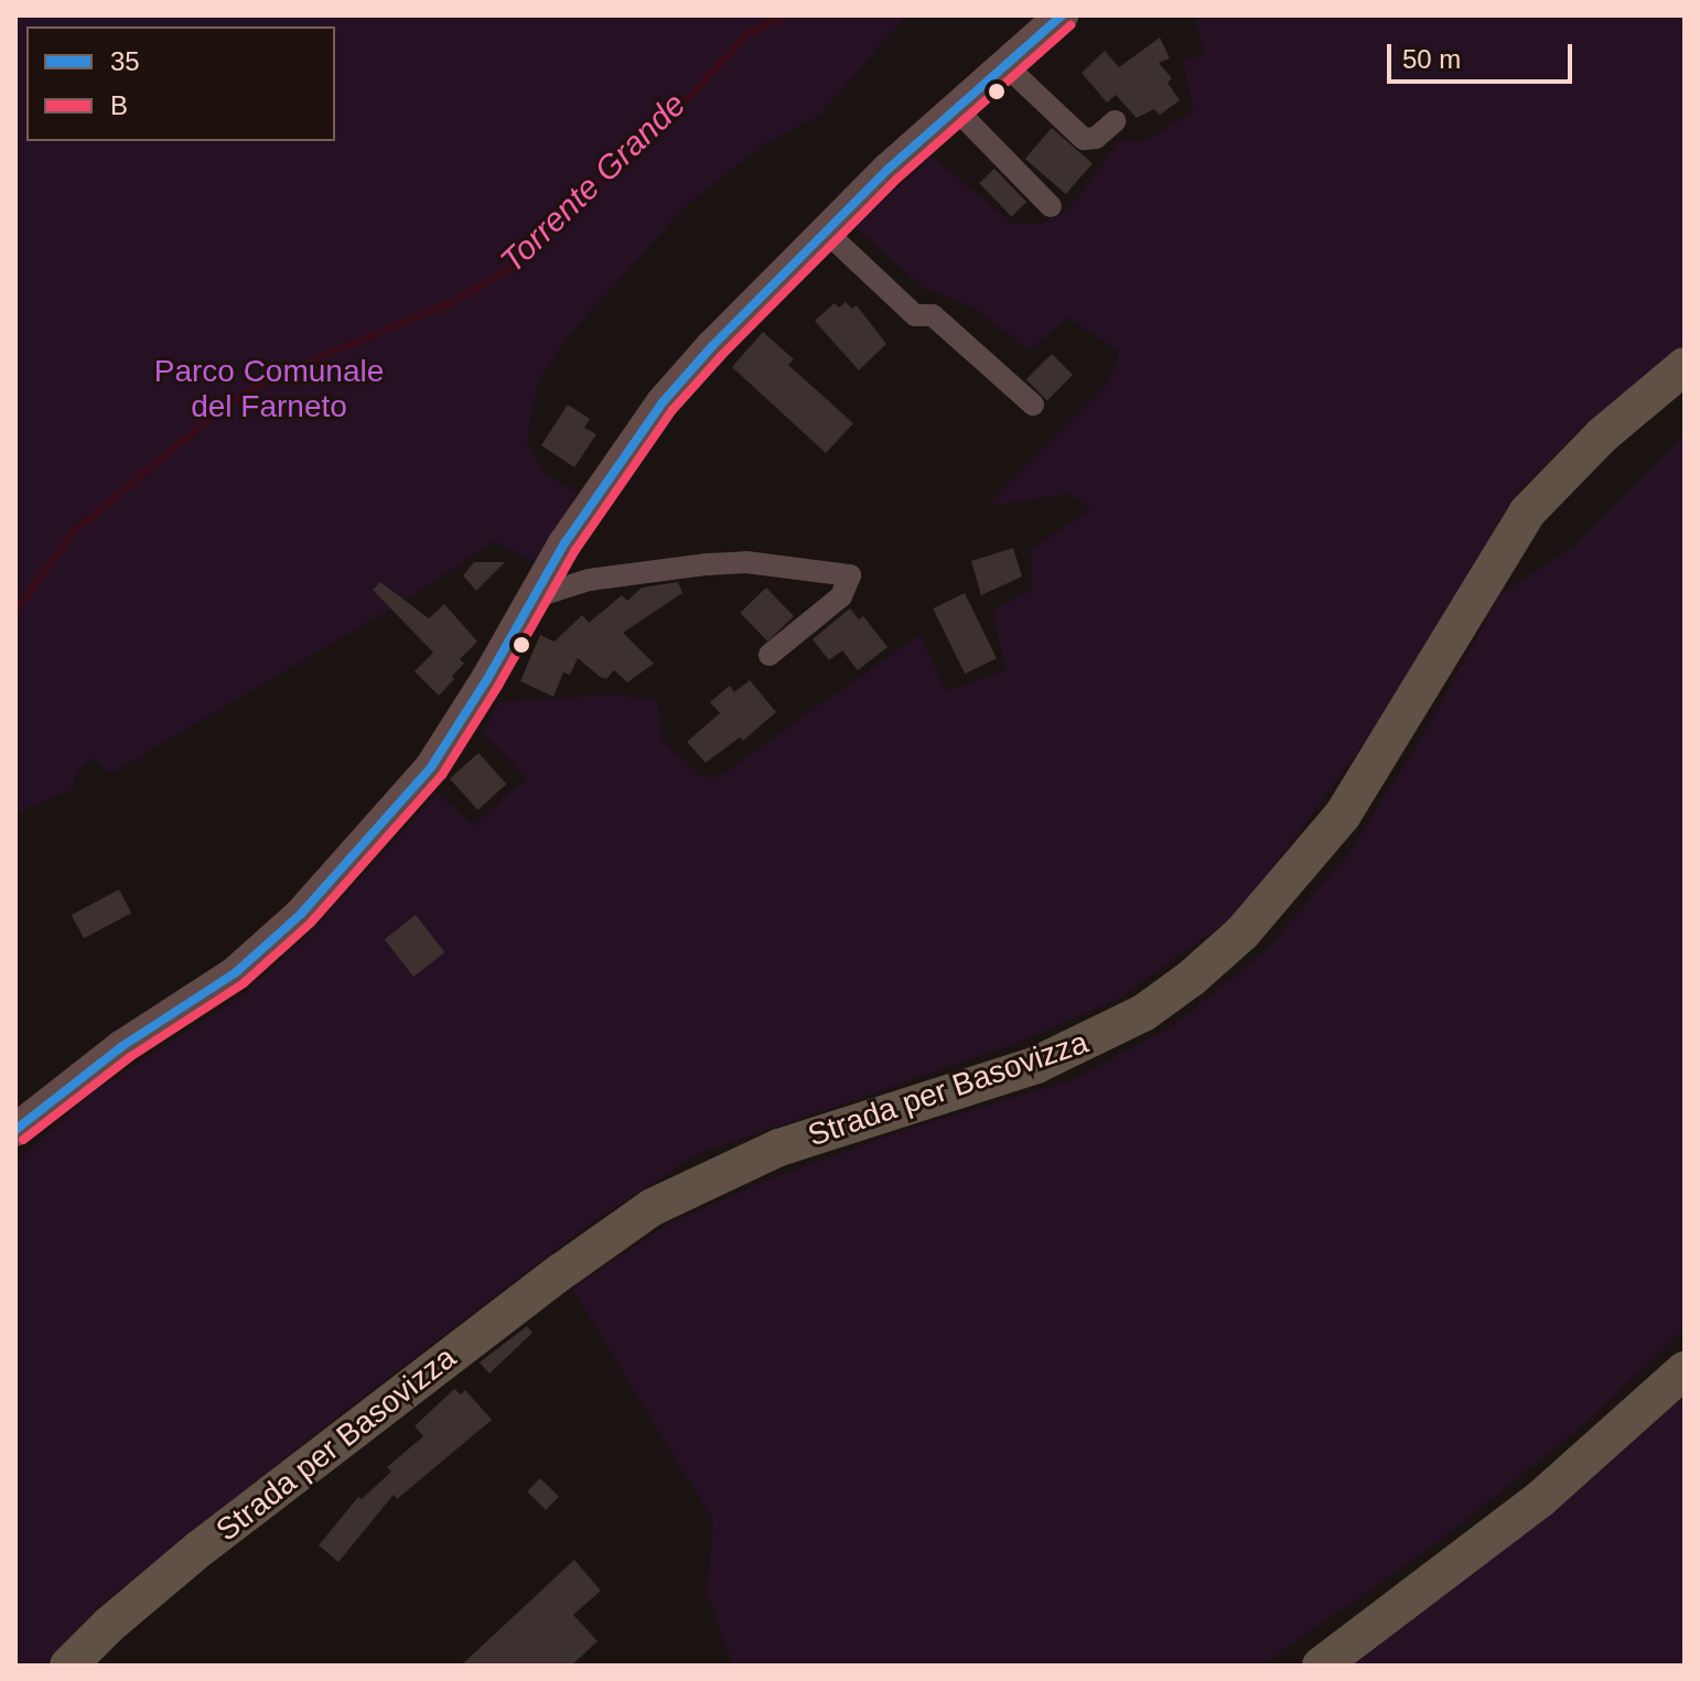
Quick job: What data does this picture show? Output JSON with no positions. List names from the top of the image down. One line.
{"streets":{"main road":["Strada per Basovizza"]},"water":["Torrente Grande"],"parks":["Parco Comunale del Farneto"],"lines":["transit line 35","transit line B"],"legend":["35","B"],"scale_bar":"50 m"}
